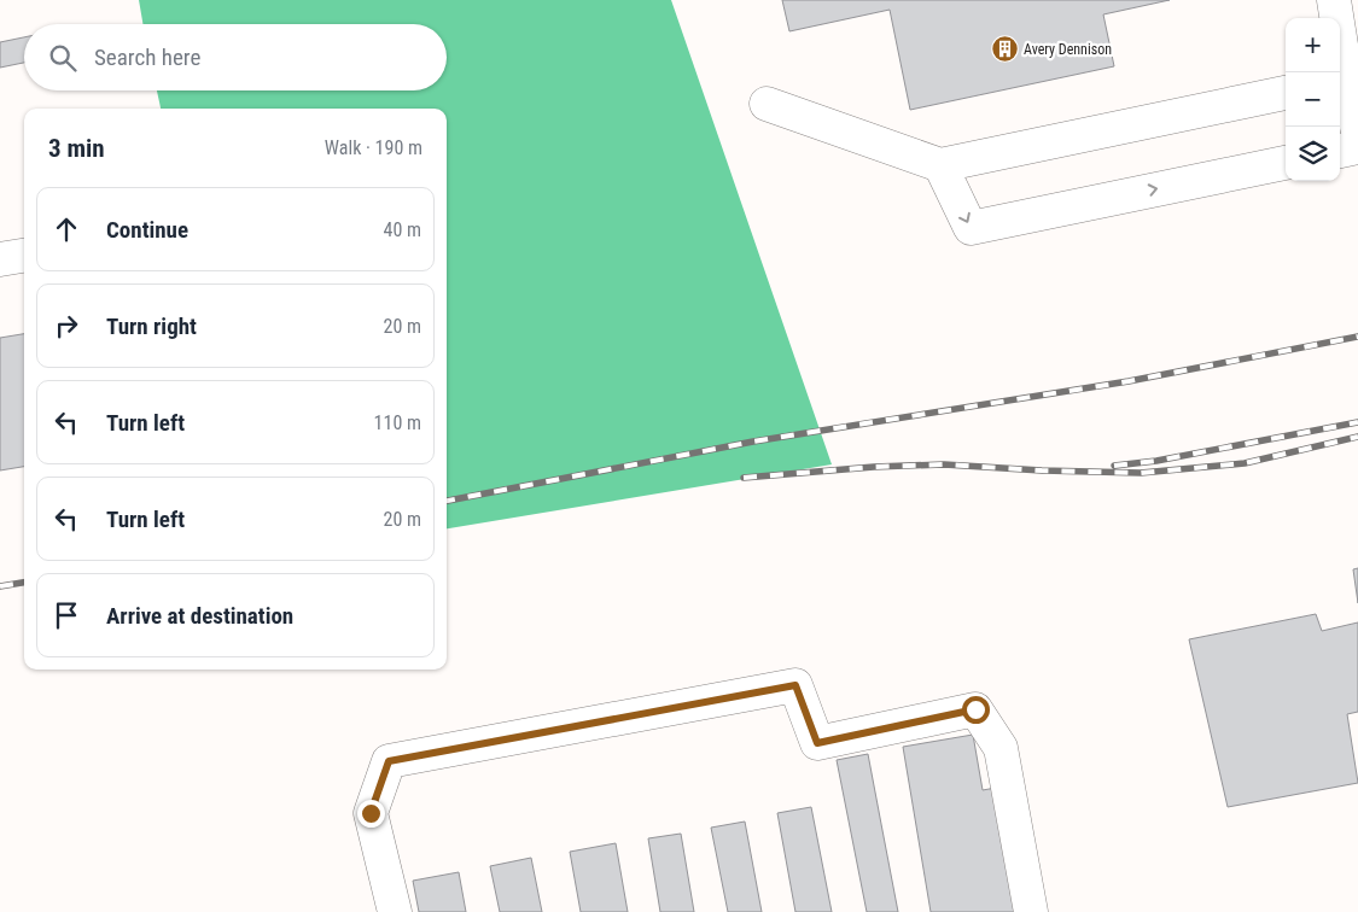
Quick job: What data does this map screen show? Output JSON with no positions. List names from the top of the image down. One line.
{"places":{"building":["Avery Dennison"]},"page":{"map_buttons":["+","−"],"search":"Search here","heading":["3 min","Walk · 190 m"],"list":[["Continue","40 m"],["Turn right","20 m"],["Turn left","110 m"],["Turn left","20 m"],"Arrive at destination"]}}
